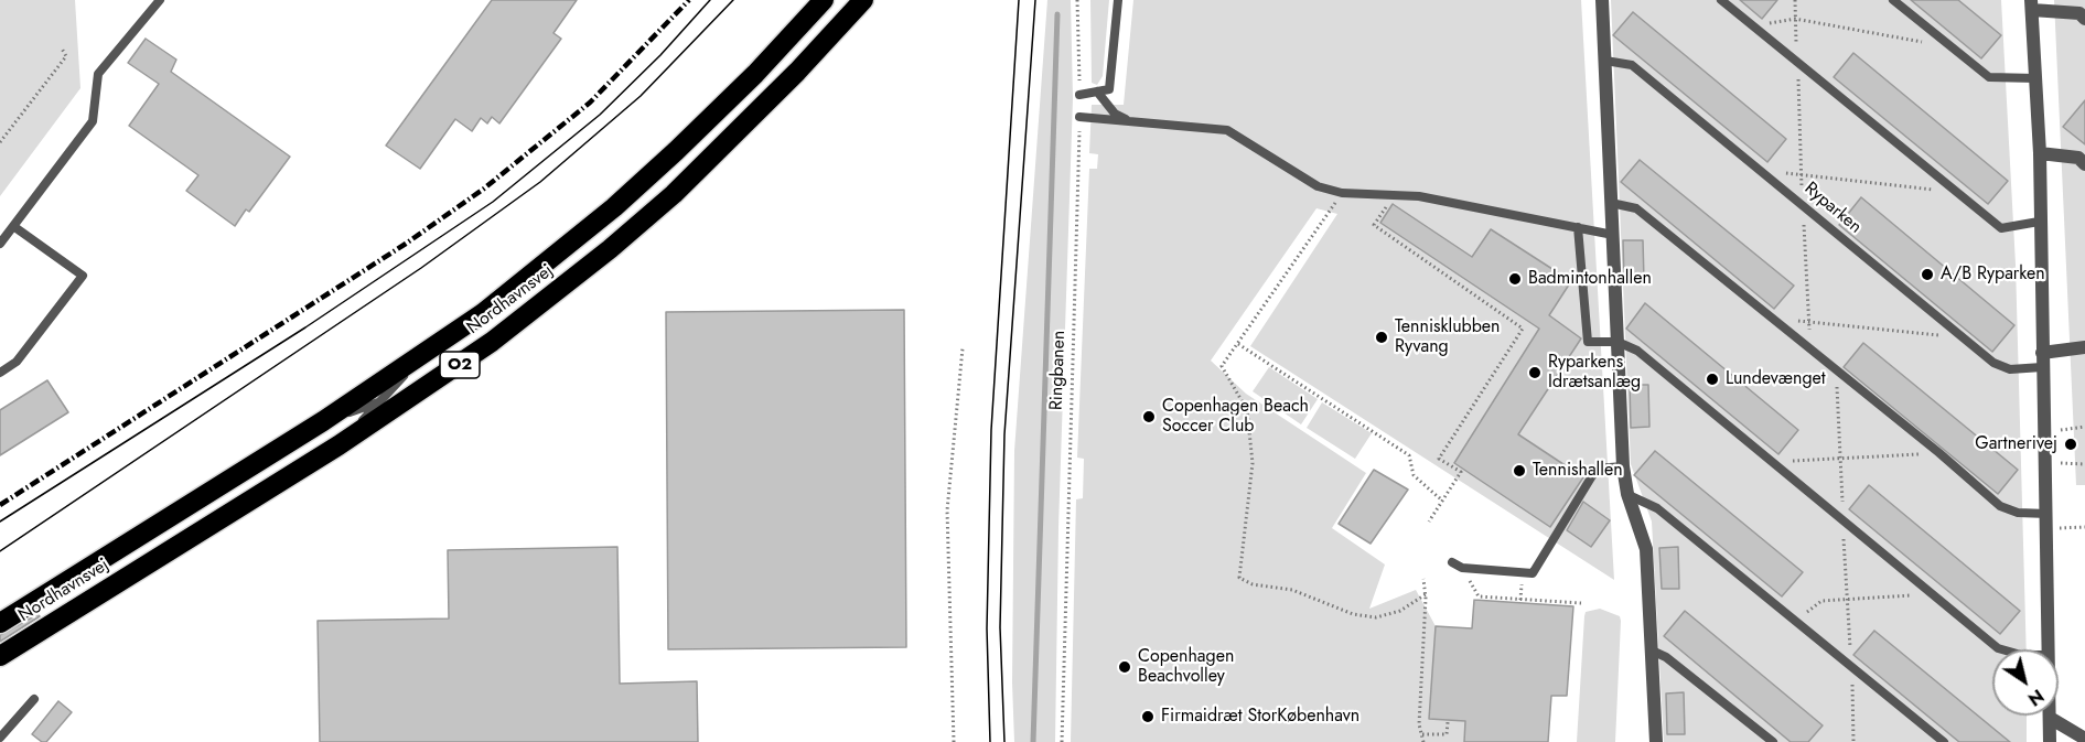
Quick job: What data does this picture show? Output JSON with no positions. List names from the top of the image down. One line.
{"streets":{"highway":["Nordhavnsvej","O2"],"lane":["Ryparken"],"path":["Ringbanen"]},"places":["A/B Ryparken","Badmintonhallen","Tennisklubben Ryvang","Ryparkens Idrætsanlæg","Lundevænget","Copenhagen Beach Soccer Club","Gartnerivej","Tennishallen","Copenhagen Beachvolley","Firmaidræt StorKøbenhavn"],"north":"bottom right"}
